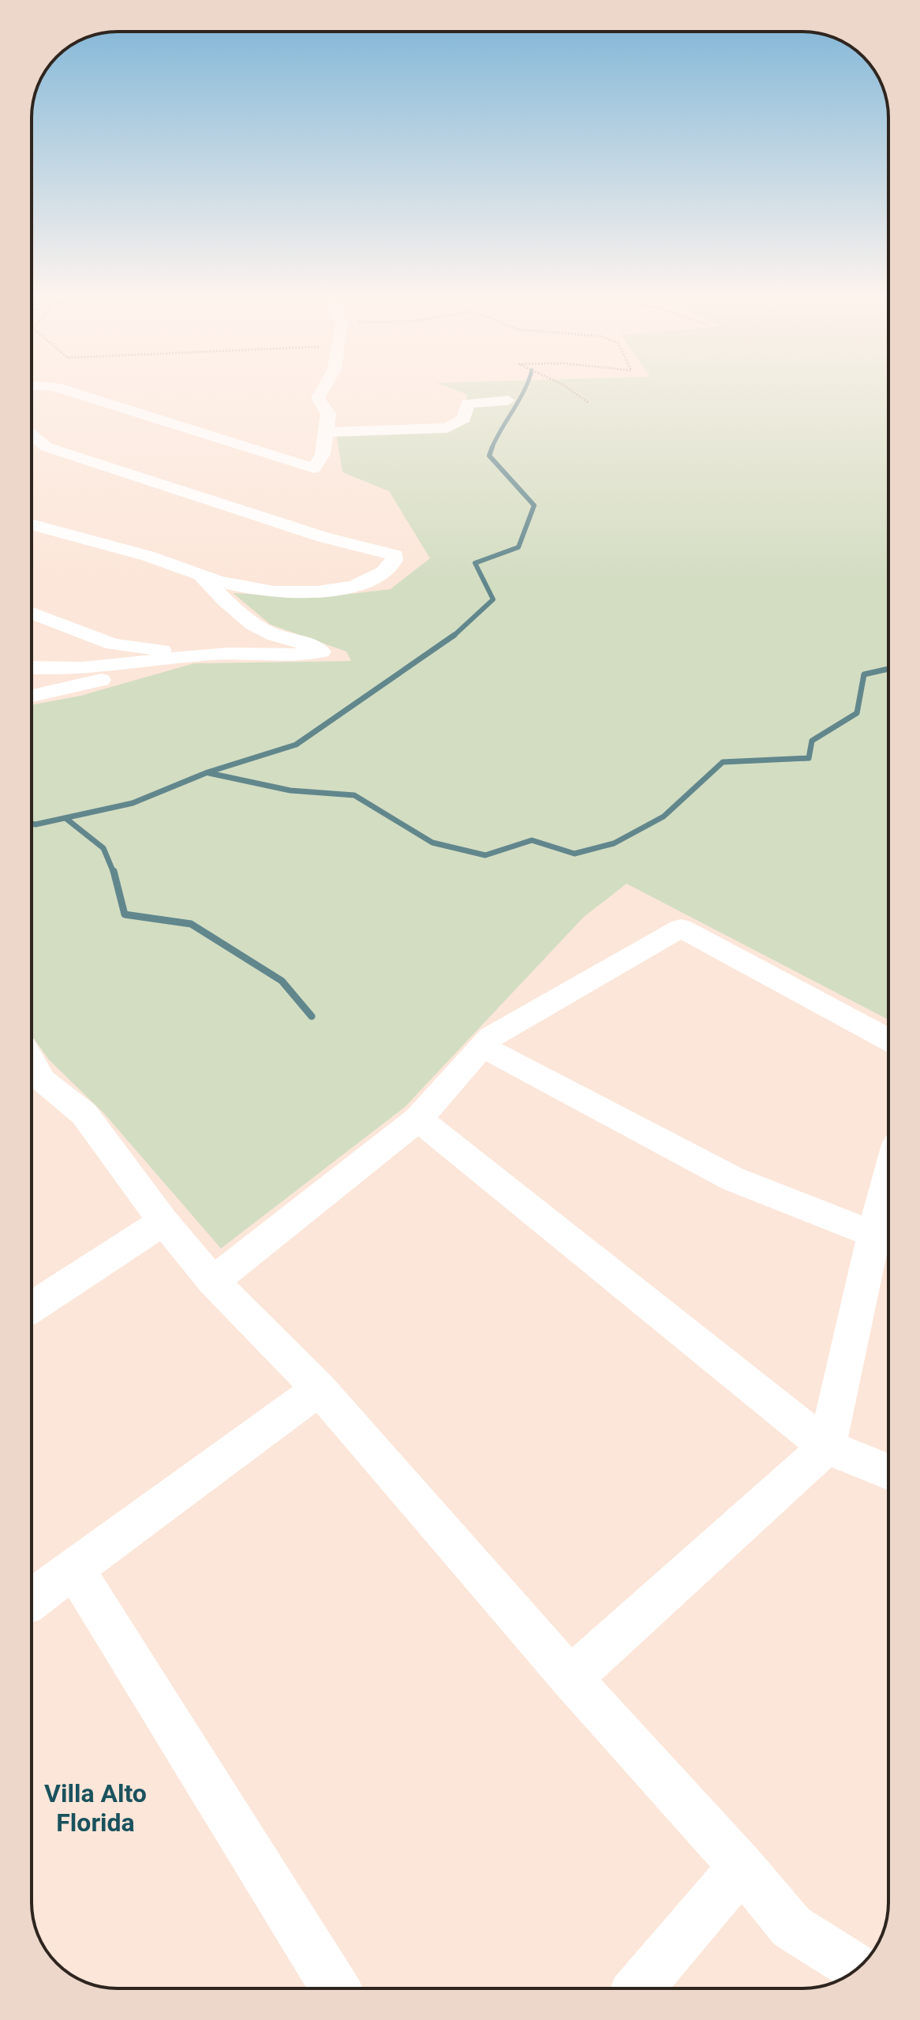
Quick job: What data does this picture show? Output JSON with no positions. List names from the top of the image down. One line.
{"districts":["Villa Alto Florida"]}
